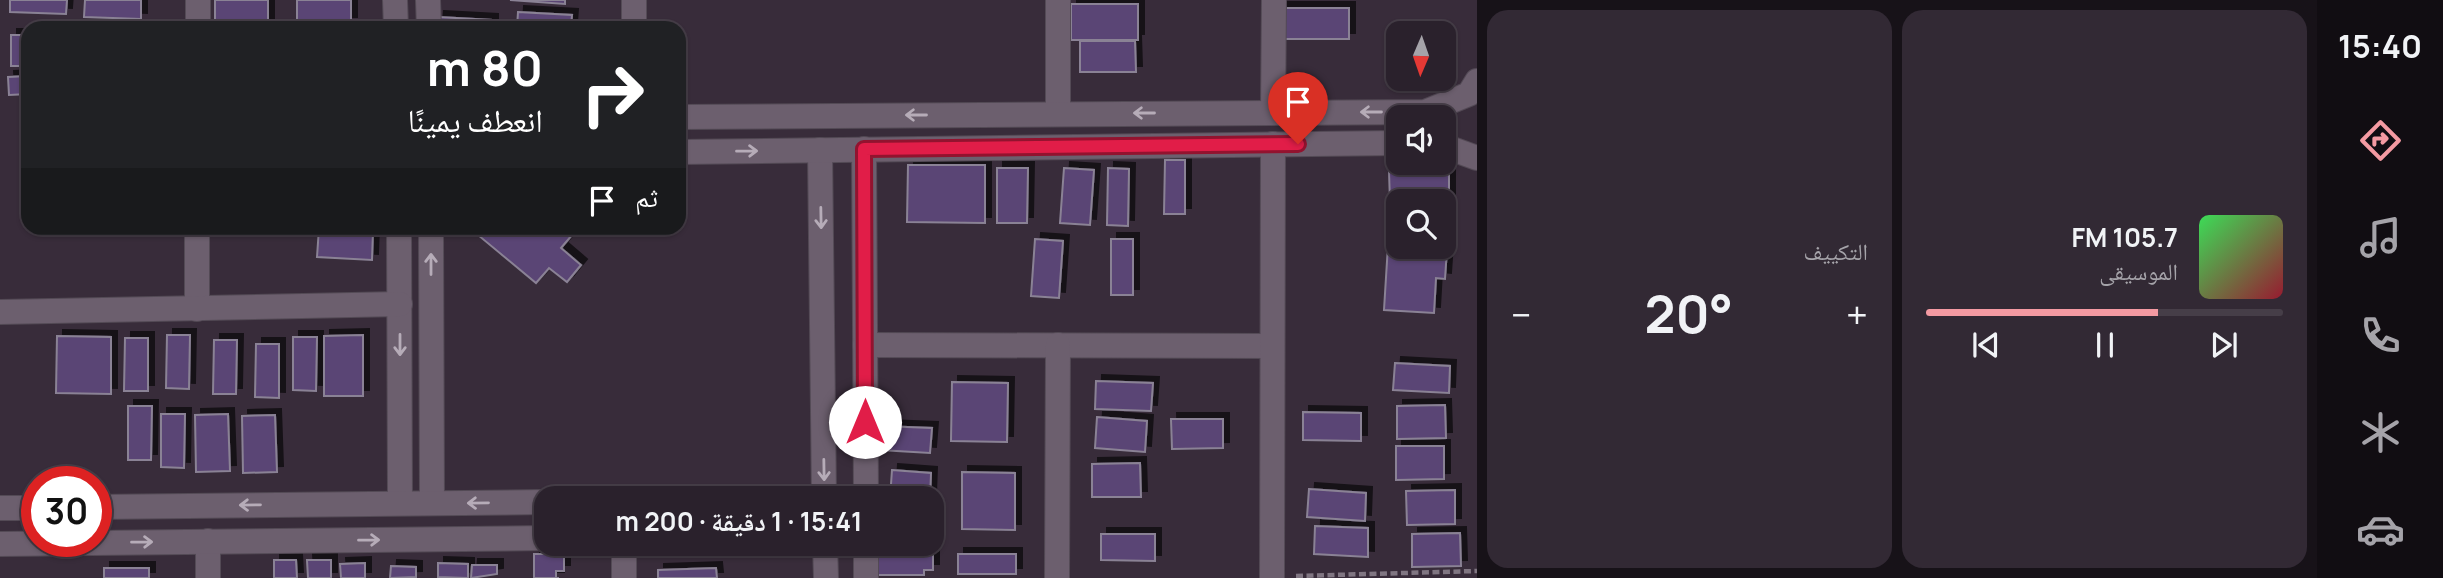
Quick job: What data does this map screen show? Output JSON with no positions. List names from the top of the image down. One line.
{"north":"bottom","page":{"tabs":"15:40","tile":"التكييف","turn":["80 m","انعطف يمينًا"],"then":"ثم","song":["105.7 FM","الموسيقى"],"heat":["−","20°","+"],"limit":"30","trip":"15:41 · 1 دقيقة · 200 m"}}
